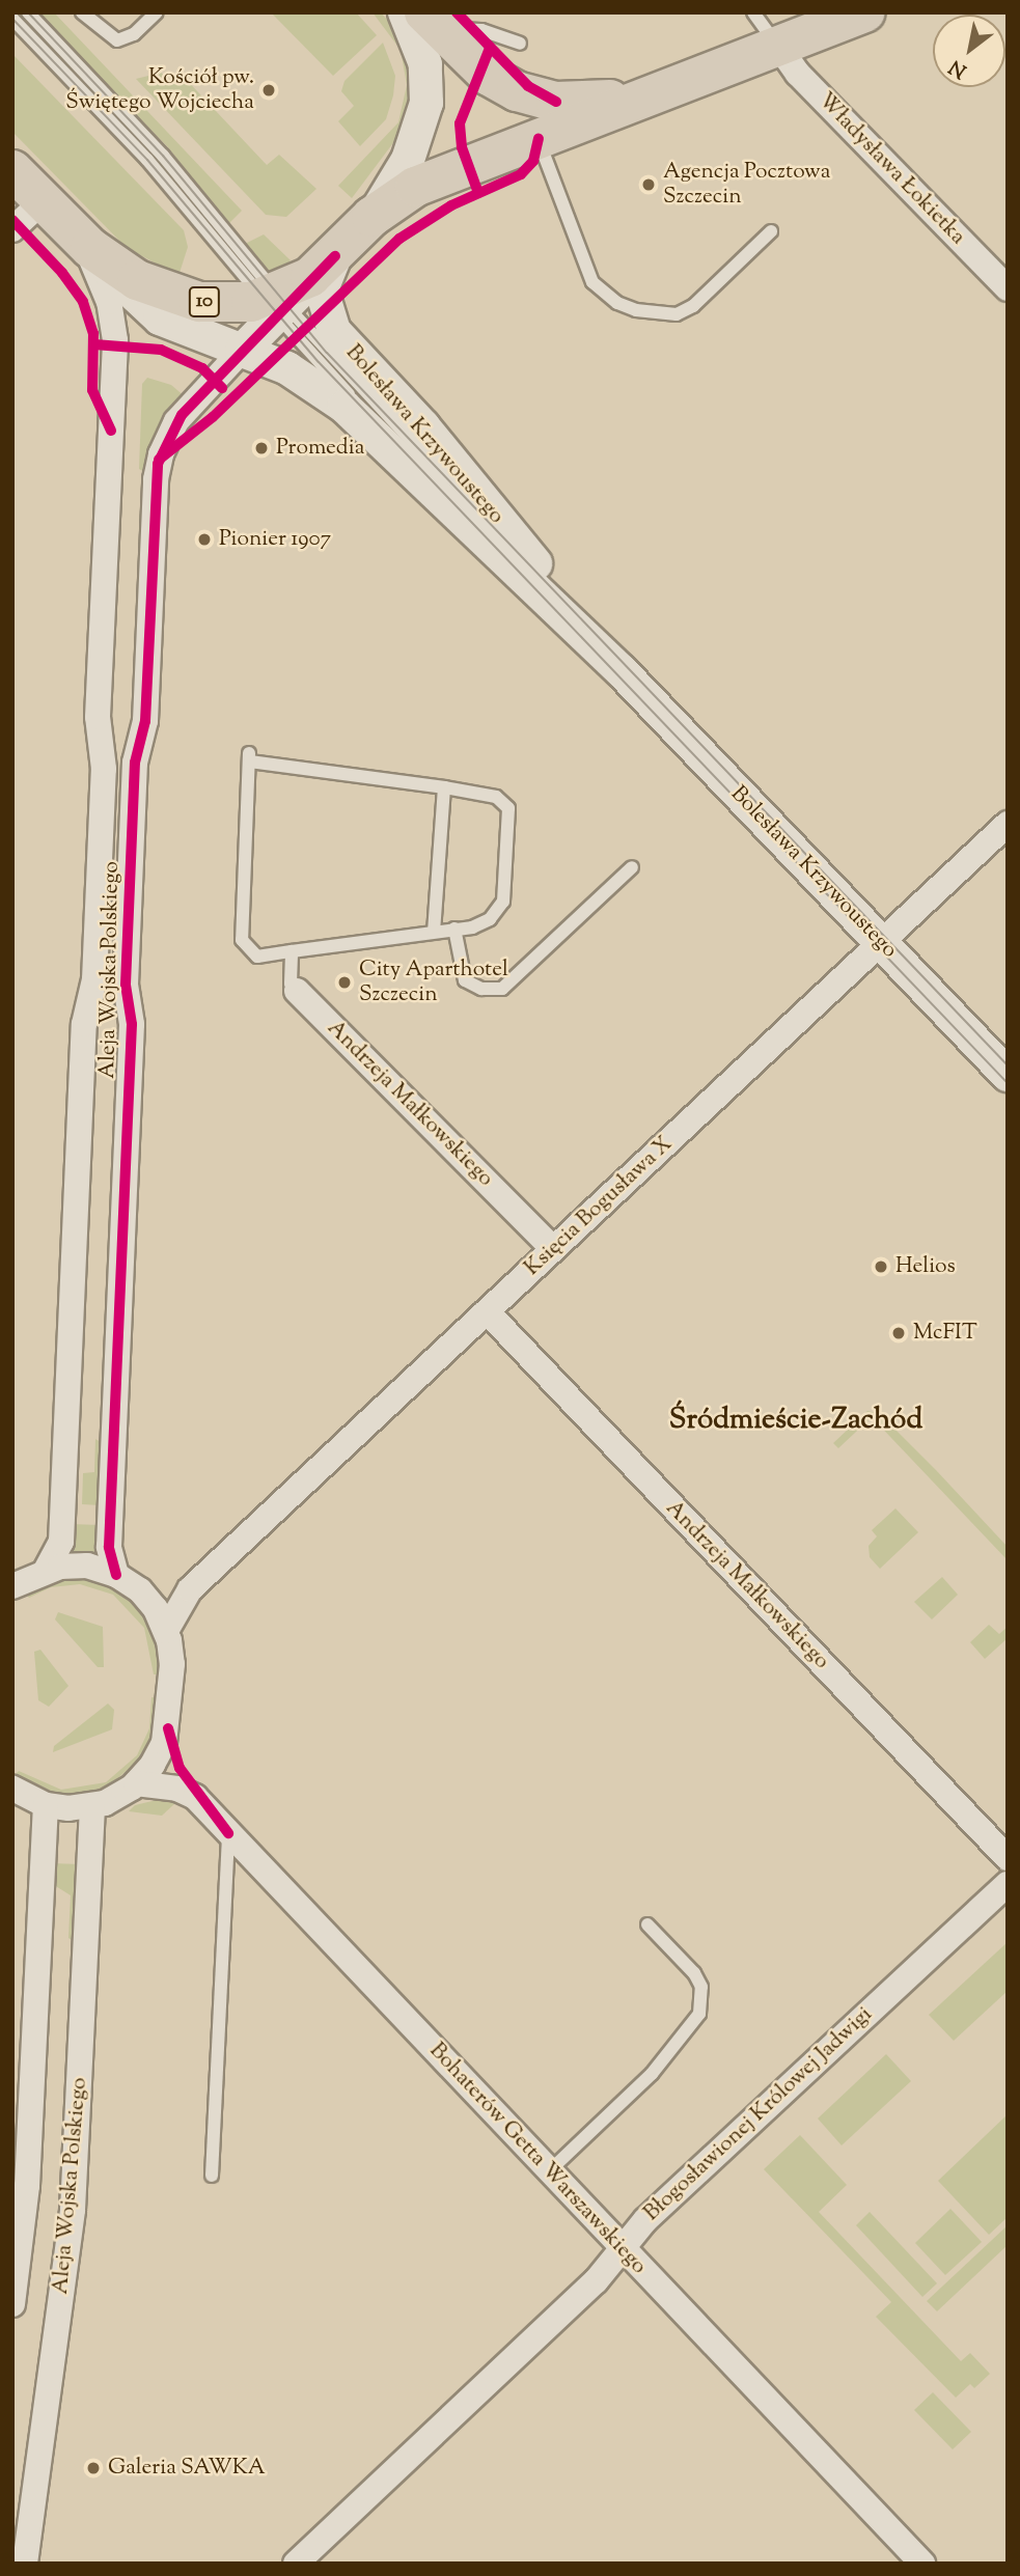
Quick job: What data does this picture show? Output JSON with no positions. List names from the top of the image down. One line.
{"streets":{"main road":["10"],"street":["Władysława Łokietka","Bolesława Krzywoustego","Aleja Wojska Polskiego","Andrzeja Małkowskiego","Księcia Bogusława X","Błogosławionej Królowej Jadwigi","Bohaterów Getta Warszawskiego"]},"crossings":[["Władysława Łokietka","10"],["10","Bolesława Krzywoustego"],["10","Aleja Wojska Polskiego"],["Bolesława Krzywoustego","Aleja Wojska Polskiego"],["Bolesława Krzywoustego","Księcia Bogusława X"],["Andrzeja Małkowskiego","Księcia Bogusława X"],["Błogosławionej Królowej Jadwigi","Bohaterów Getta Warszawskiego"]],"districts":["Śródmieście-Zachód"],"places":["Kościół pw. Świętego Wojciecha","Agencja Pocztowa Szczecin","Promedia","Pionier 1907","City Aparthotel Szczecin","Helios","McFIT","Galeria SAWKA"],"north":"bottom left"}
